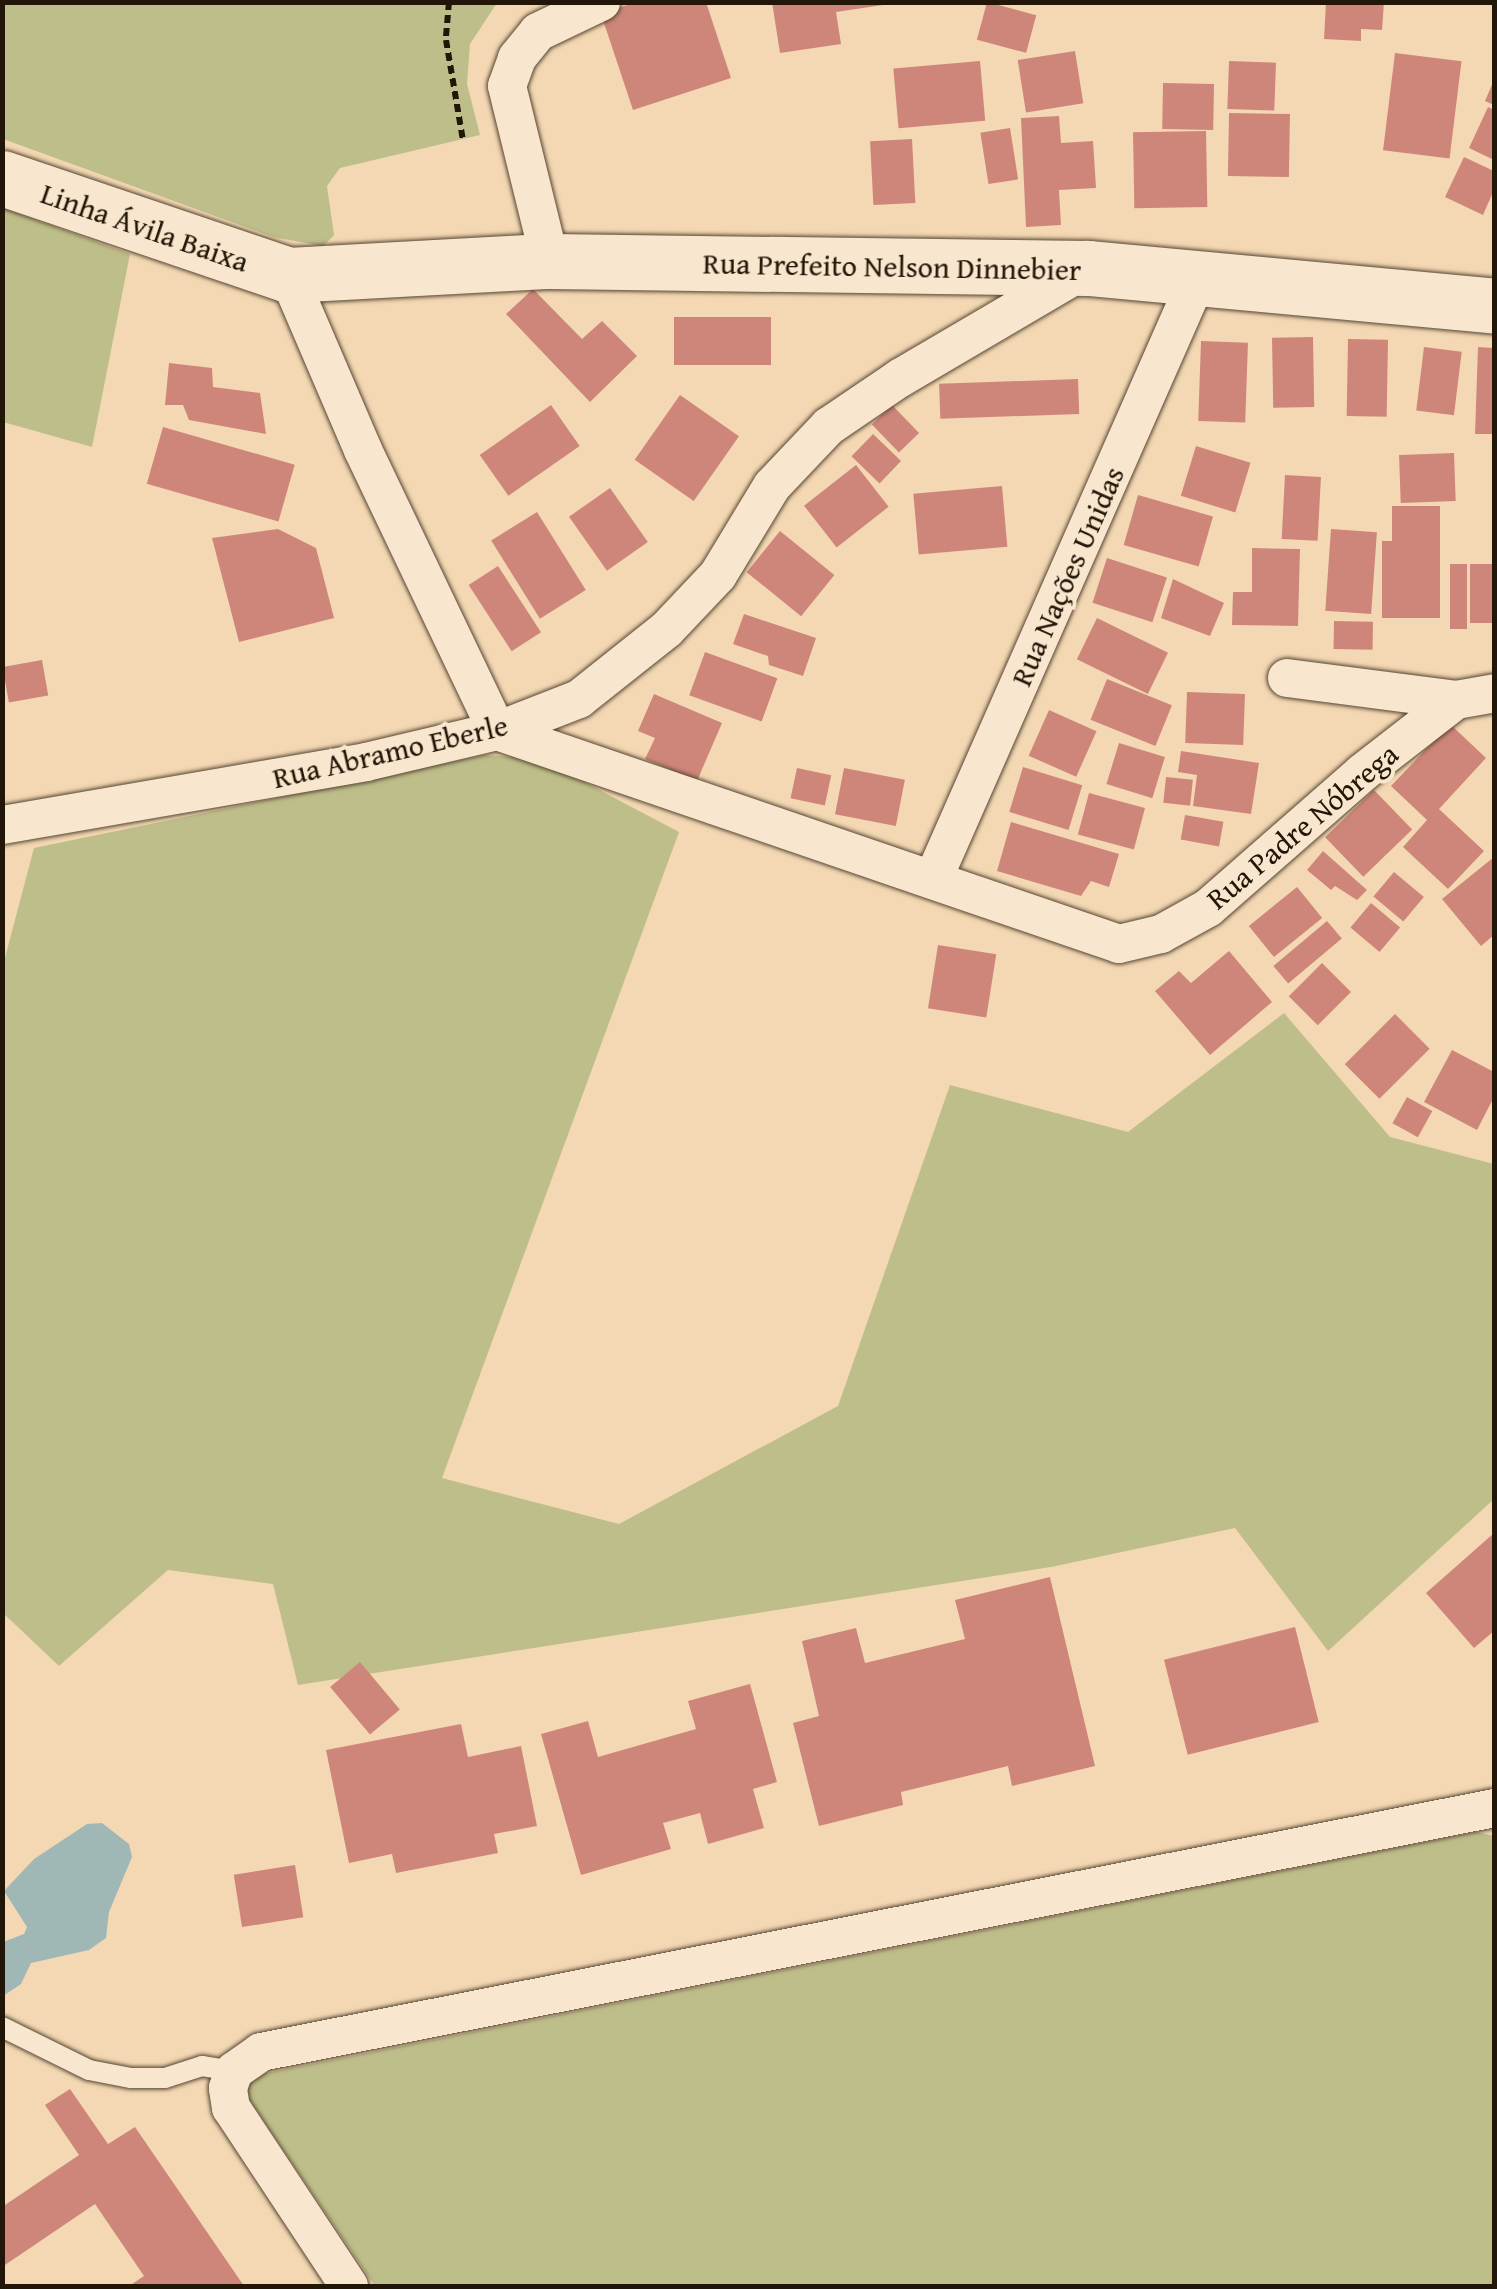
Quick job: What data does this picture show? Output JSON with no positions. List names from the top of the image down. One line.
{"streets":{"street":["Linha Ávila Baixa","Rua Prefeito Nelson Dinnebier","Rua Nações Unidas","Rua Abramo Eberle","Rua Padre Nóbrega"]},"crossings":[["Linha Ávila Baixa","Rua Prefeito Nelson Dinnebier"],["Rua Prefeito Nelson Dinnebier","Rua Nações Unidas"],["Rua Prefeito Nelson Dinnebier","Rua Abramo Eberle"],["Rua Nações Unidas","Rua Padre Nóbrega"],["Rua Abramo Eberle","Rua Padre Nóbrega"]]}
